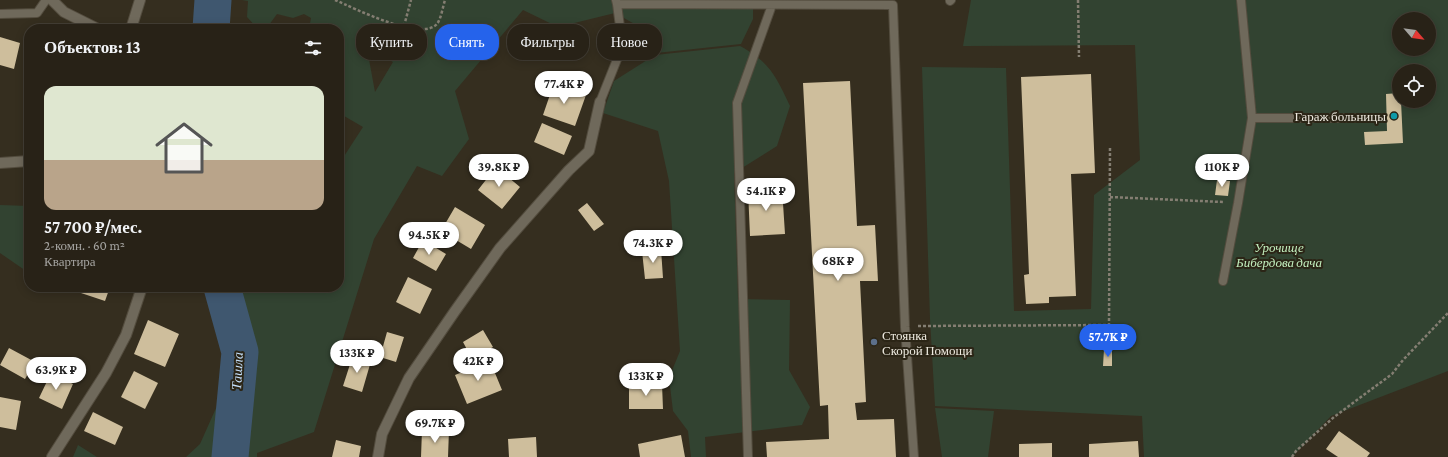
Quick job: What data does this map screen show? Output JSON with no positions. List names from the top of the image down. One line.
{"water":["Ташла"],"parks":["Урочище Бибердова дача"],"places":["Гараж больницы","Стоянка Скорой Помощи"],"north":"bottom right","page":{"chip":["Купить","Снять","Фильтры","Новое"],"heading":"Объектов: 13","price":["77.4K ₽","39.8K ₽","110K ₽","54.1K ₽","94.5K ₽","74.3K ₽","68K ₽","57.7K ₽","133K ₽","42K ₽","63.9K ₽","133K ₽","69.7K ₽"],"list":[{"name":"57 700 ₽/мес.","note":"2-комн. · 60 m² · Квартира"}]}}
